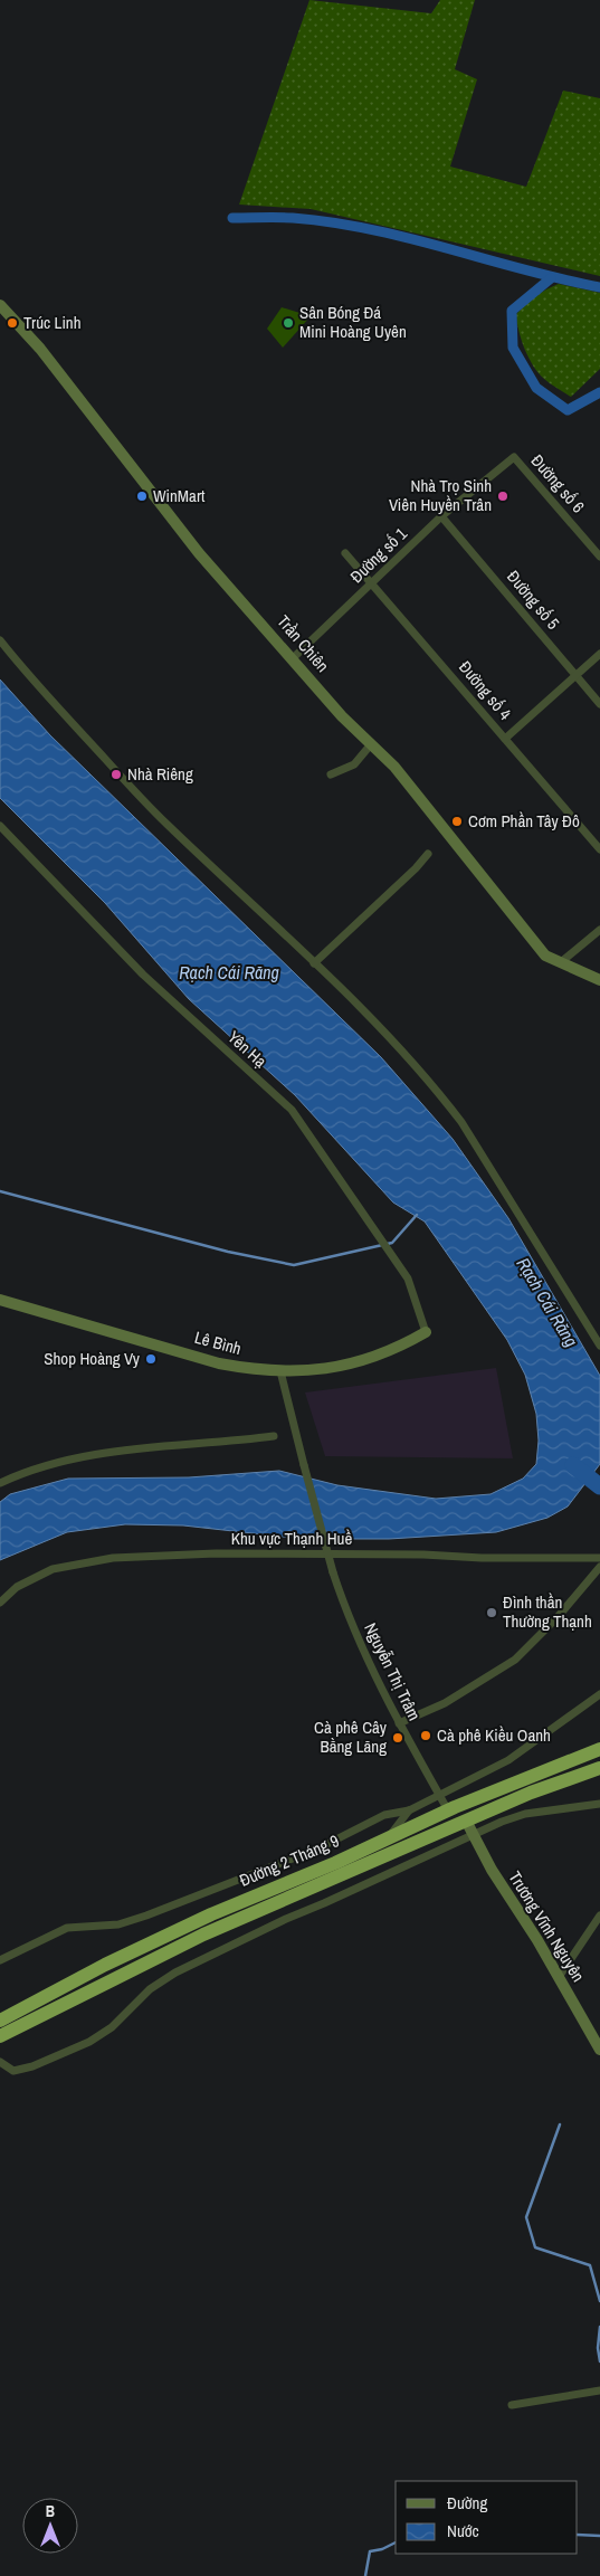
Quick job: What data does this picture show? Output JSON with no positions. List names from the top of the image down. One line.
{"streets":{"highway":["Đường 2 Tháng 9"],"street":["Đường số 6","Đường số 1","Đường số 5","Trần Chiên","Đường số 4","Yên Hạ","Lê Bình","Khu vực Thạnh Huề","Nguyễn Thị Trâm","Trương Vĩnh Nguyên"]},"crossings":[["Đường số 6","Đường số 1"],["Đường số 1","Đường số 5"],["Đường số 1","Trần Chiên"],["Đường số 1","Đường số 4"],["Yên Hạ","Lê Bình"],["Lê Bình","Nguyễn Thị Trâm"],["Nguyễn Thị Trâm","Đường 2 Tháng 9"],["Đường 2 Tháng 9","Trương Vĩnh Nguyên"]],"water":["Rạch Cái Răng"],"places":["Trúc Linh","Sân Bóng Đá Mini Hoàng Uyên","WinMart","Nhà Trọ Sinh Viên Huyền Trân","Nhà Riêng","Cơm Phần Tây Đô","Shop Hoàng Vy","Đình thần Thường Thạnh","Cà phê Kiều Oanh","Cà phê Cây Bằng Lăng"],"legend":["Đường","Nước"],"north":"top"}
